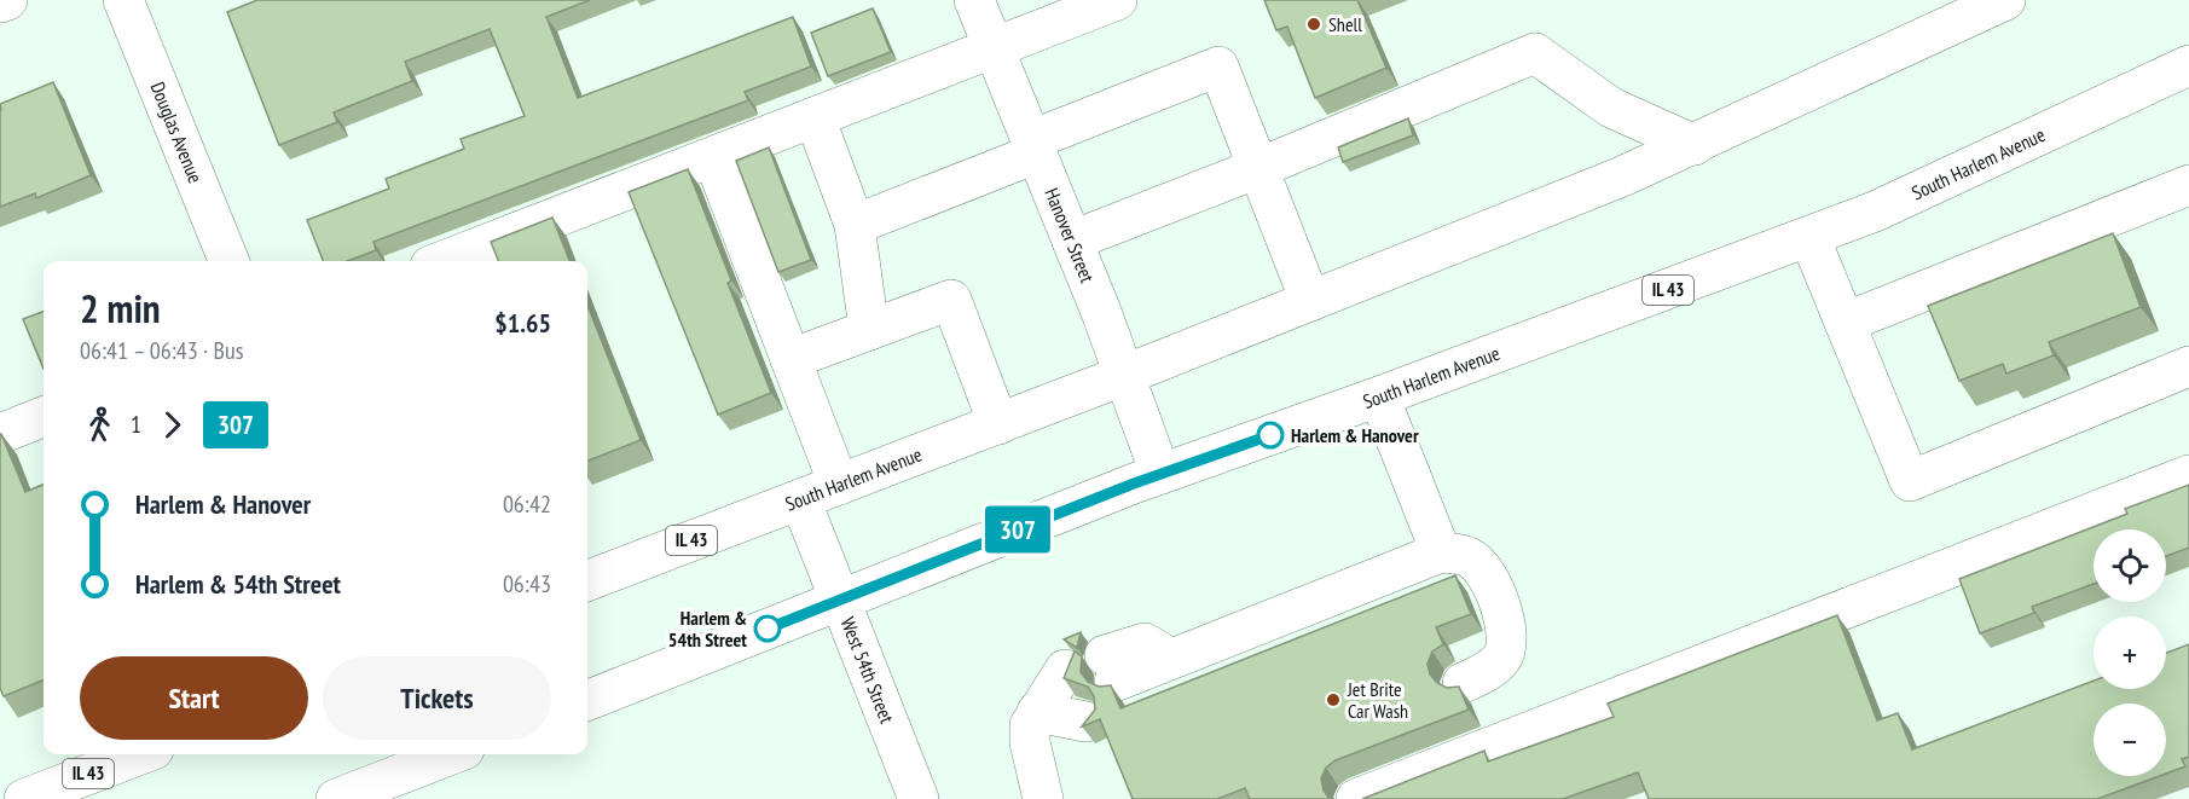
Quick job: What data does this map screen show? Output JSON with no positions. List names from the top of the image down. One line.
{"streets":{"main road":["Douglas Avenue","South Harlem Avenue","Hanover Street","IL 43","West 54th Street"]},"crossings":[["South Harlem Avenue","Hanover Street"],["South Harlem Avenue","West 54th Street"]],"places":["Shell","Harlem & Hanover","Harlem & 54th Street","Jet Brite Car Wash"],"lines":["bus line 307"],"page":{"on_map":"307","heading":["2 min","06:41 – 06:43 · Bus","$1.65"],"legs":["1","307"],"list":[{"name":"Harlem & Hanover","value":"06:42"},{"name":"Harlem & 54th Street","value":"06:43"}],"map_buttons":["+","−"],"buttons":["Start","Tickets"]}}
